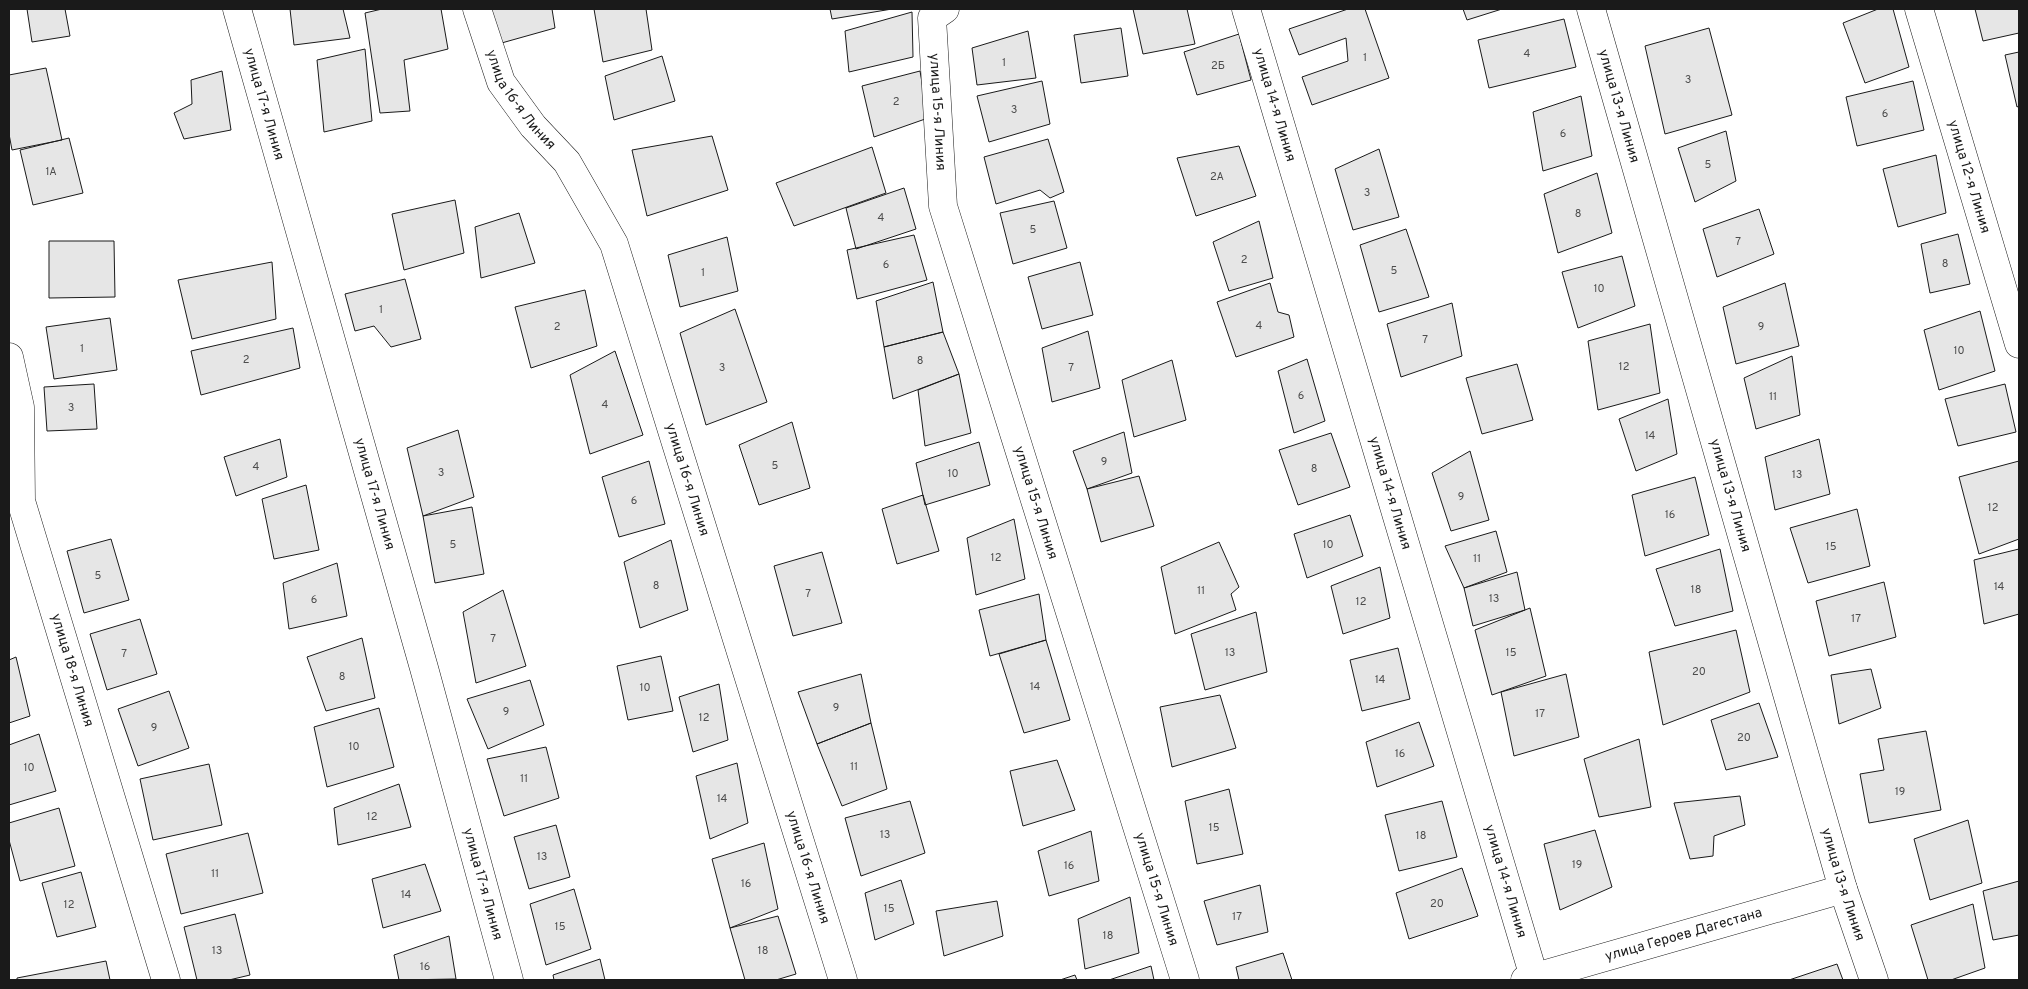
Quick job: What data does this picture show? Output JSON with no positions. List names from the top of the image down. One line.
{"streets":{"street":["улица 16-я Линия","улица 17-я Линия","улица 14-я Линия","улица 13-я Линия","улица 15-я Линия","улица 12-я Линия","улица 18-я Линия","улица Героев Дагестана"]},"crossings":[["улица 14-я Линия","улица Героев Дагестана"],["улица 13-я Линия","улица Героев Дагестана"]],"house_numbers":["4","1","1","2Б","3","2","3","6","6","5","1А","2А","3","8","4","5","7","2","8","6","5","1","10","1","4","2","9","7","1","10","2","8","12","3","7","6","11","4","3","14","9","5","4","8","3","10","13","9","6","12","16","5","10","15","12","11","5","8","14","18","11","7","13","6","12","17","7","13","15","7","20","8","14","14","10","9","9","17","12","9","20","10","16","11","10","11","19","14","12","15","13","18","13","19","16","11","16","14","20","12","15","17","15","18","13","18","16"]}
